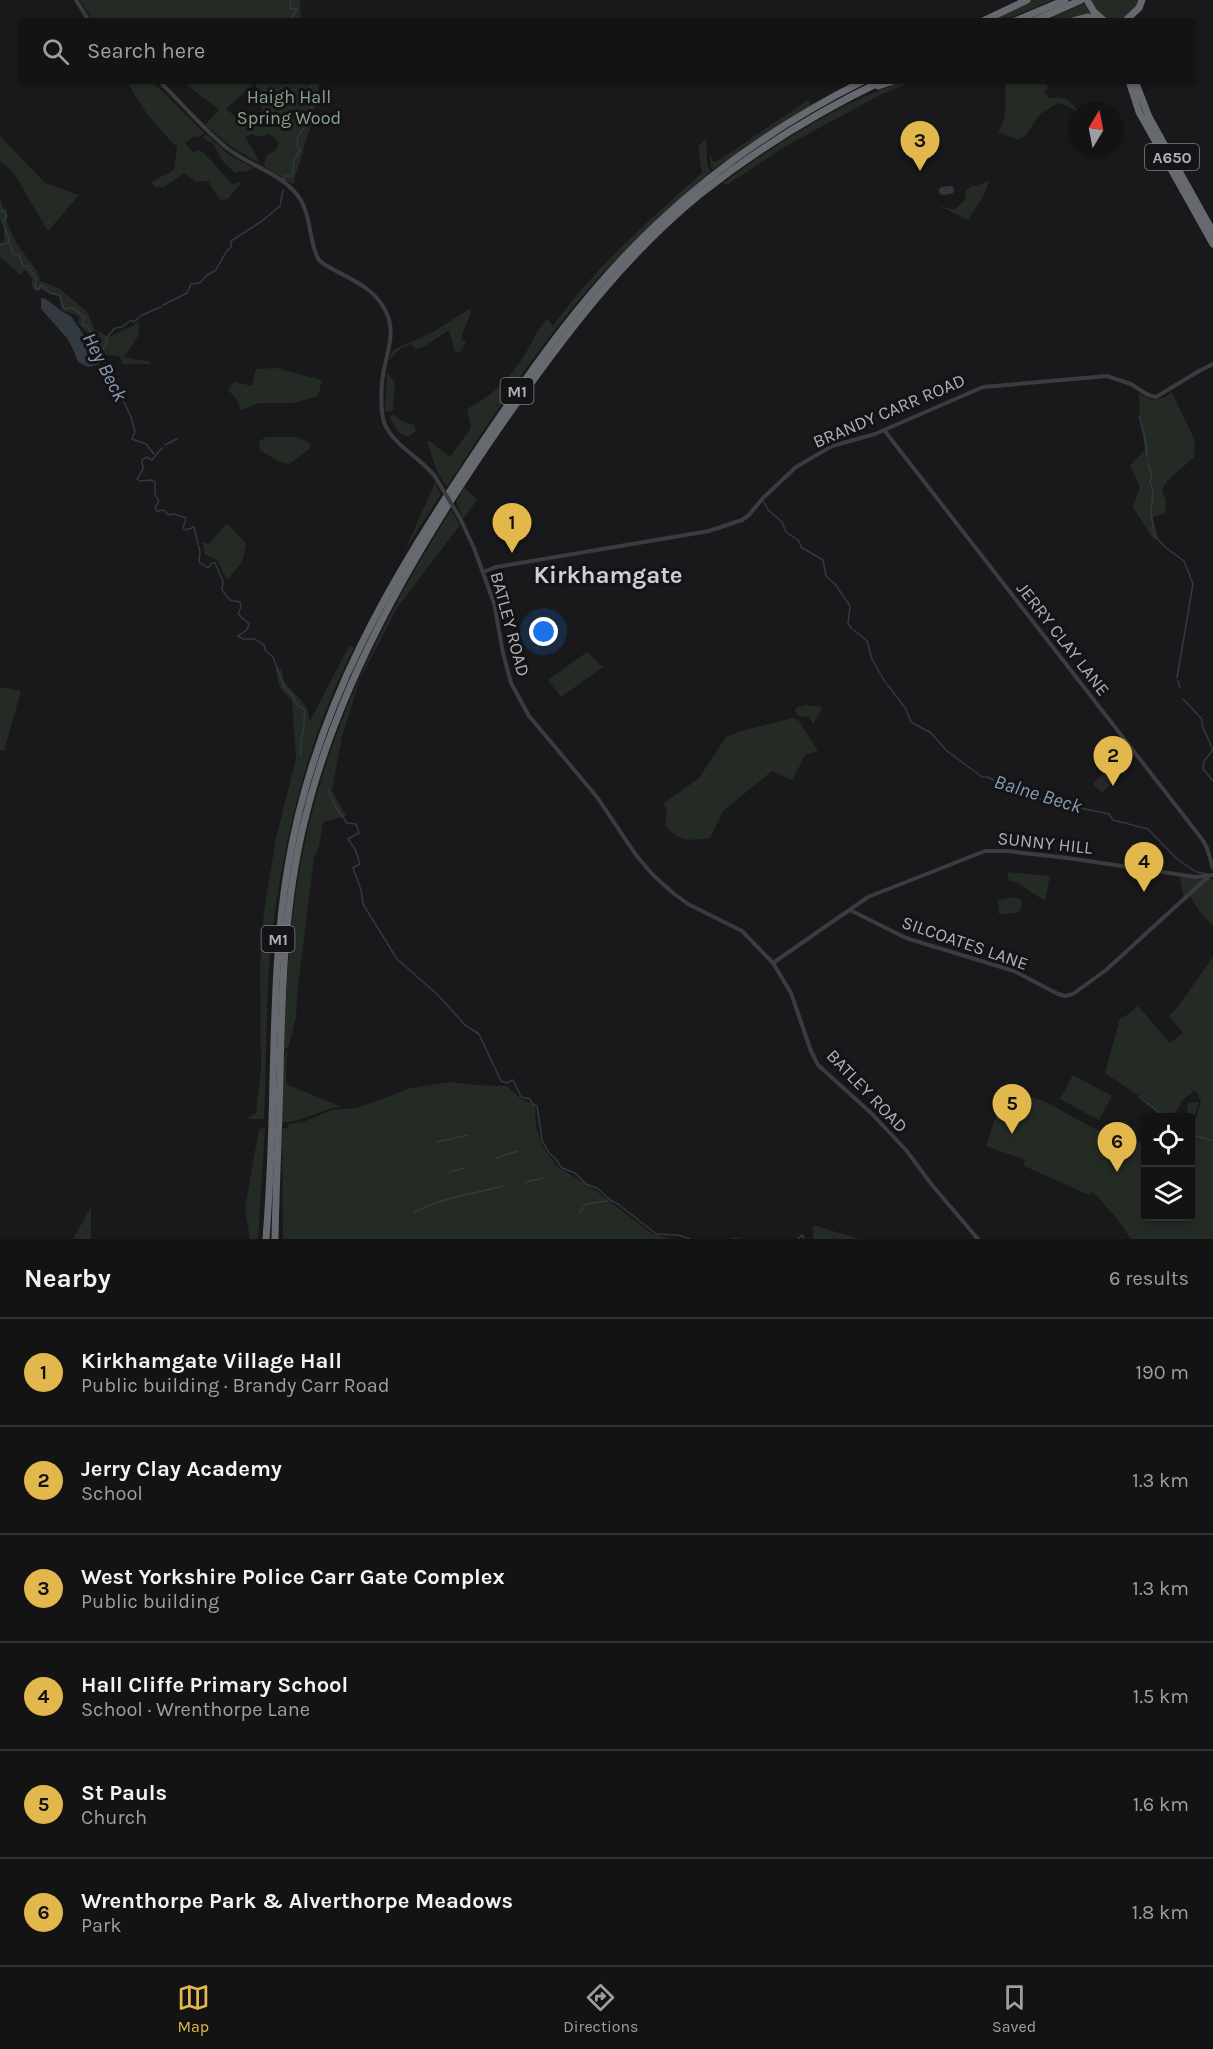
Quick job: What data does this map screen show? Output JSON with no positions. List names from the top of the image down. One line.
{"streets":{"highway":["A650","M1"],"street":["BRANDY CARR ROAD","BATLEY ROAD","JERRY CLAY LANE","SUNNY HILL","SILCOATES LANE"]},"crossings":[["BRANDY CARR ROAD","BATLEY ROAD"],["BRANDY CARR ROAD","JERRY CLAY LANE"],["SUNNY HILL","SILCOATES LANE"]],"districts":["Kirkhamgate"],"water":["Hey Beck","Balne Beck"],"parks":["Haigh Hall Spring Wood"],"north":"top","page":{"search":"Search here","pins":["3","1","2","4","5","6"],"heading":["Nearby","6 results"],"list":[{"mark":"1","name":"Kirkhamgate Village Hall","note":"Public building · Brandy Carr Road","value":"190 m"},{"mark":"2","name":"Jerry Clay Academy","note":"School","value":"1.3 km"},{"mark":"3","name":"West Yorkshire Police Carr Gate Complex","note":"Public building","value":"1.3 km"},{"mark":"4","name":"Hall Cliffe Primary School","note":"School · Wrenthorpe Lane","value":"1.5 km"},{"mark":"5","name":"St Pauls","note":"Church","value":"1.6 km"},{"mark":"6","name":"Wrenthorpe Park & Alverthorpe Meadows","note":"Park","value":"1.8 km"}],"nav":["Map","Directions","Saved"]}}
